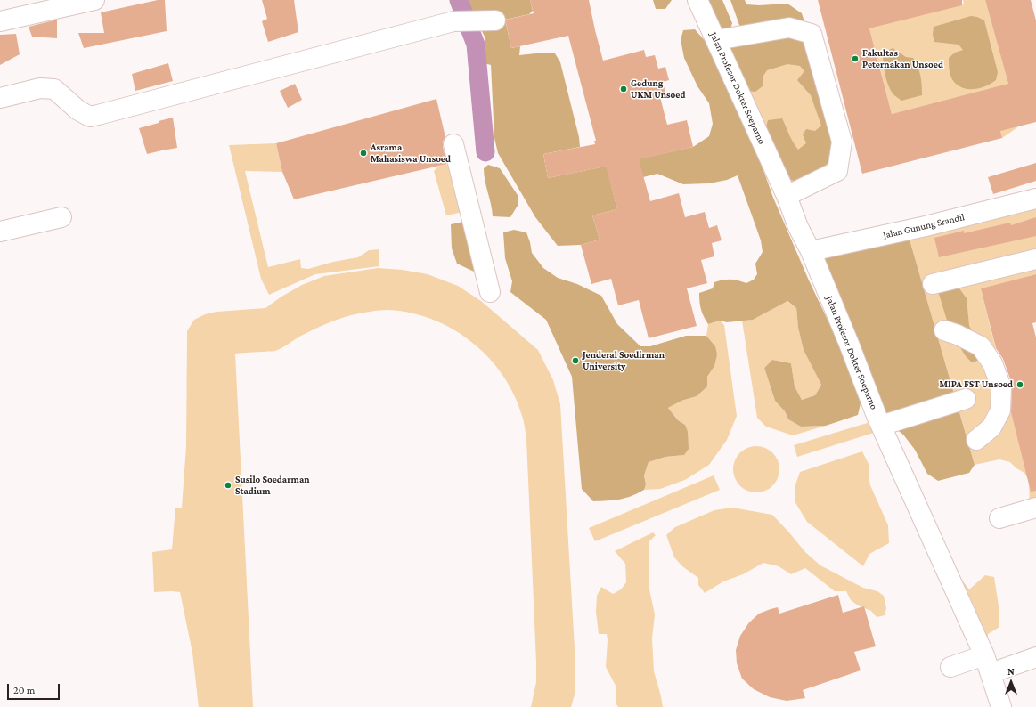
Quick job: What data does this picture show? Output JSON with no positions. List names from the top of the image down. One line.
{"streets":{"street":["Jalan Profesor Dokter Soeparno","Jalan Gunung Srandil"]},"crossings":[["Jalan Profesor Dokter Soeparno","Jalan Gunung Srandil"]],"places":["Fakultas Peternakan Unsoed","Gedung UKM Unsoed","Asrama Mahasiswa Unsoed","Jenderal Soedirman University","MIPA FST Unsoed","Susilo Soedarman Stadium"],"scale_bar":"20 m","north":"top"}
